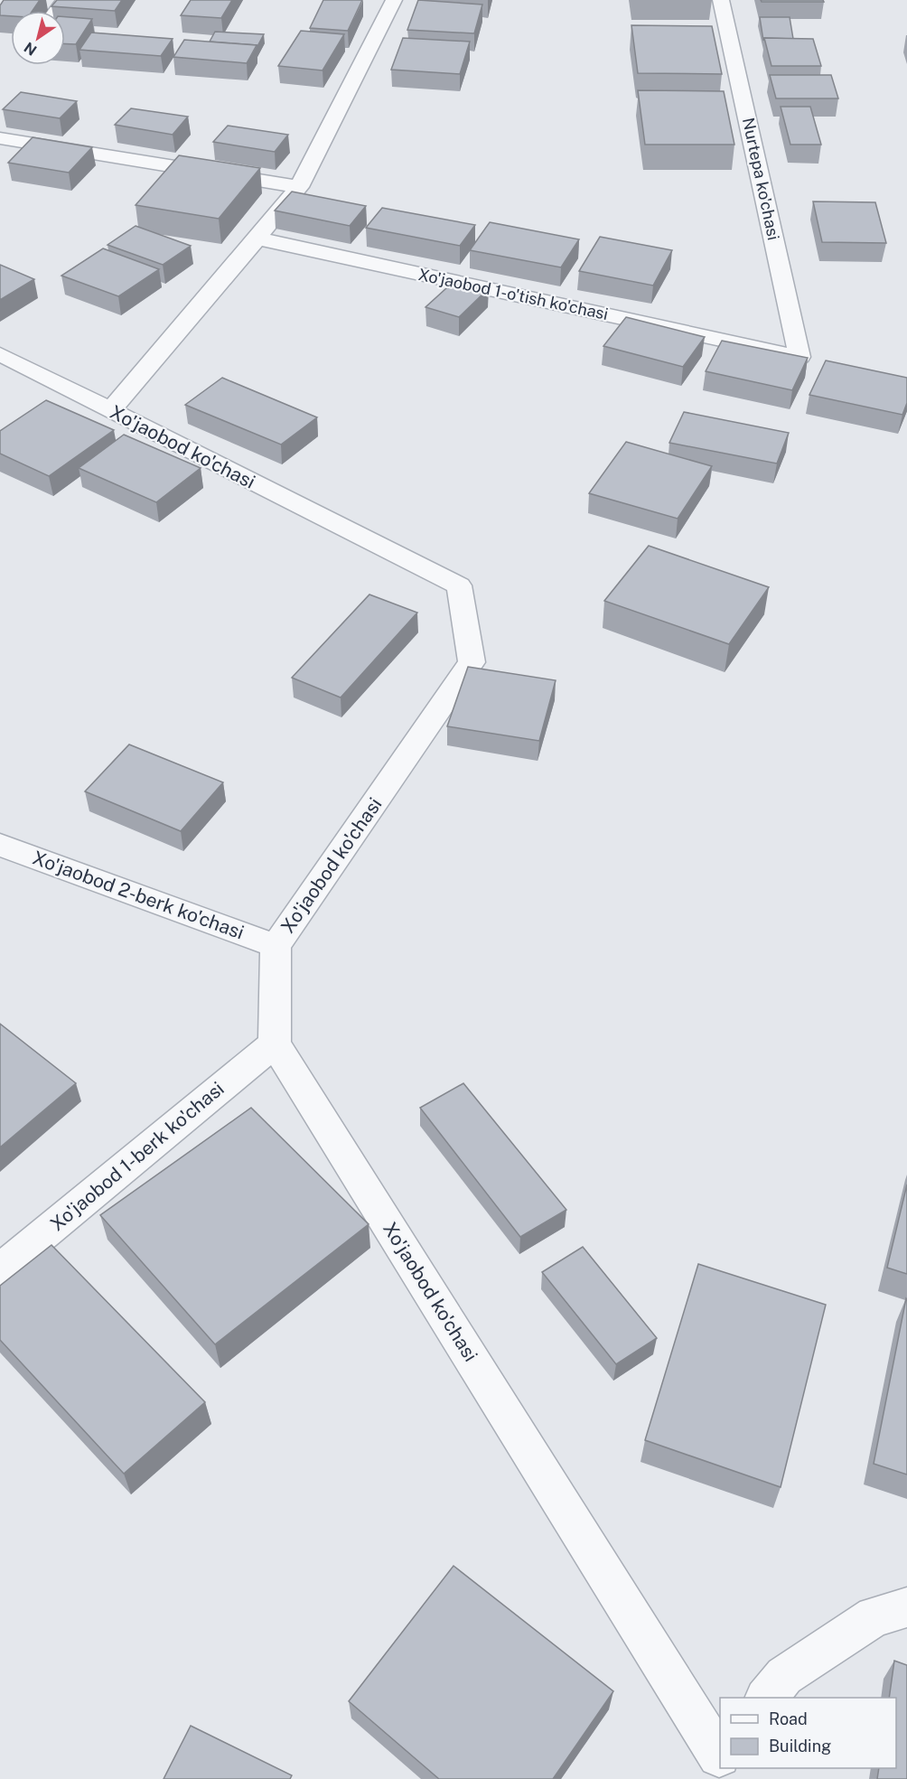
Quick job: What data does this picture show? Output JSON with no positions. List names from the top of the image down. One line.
{"streets":{"street":["Nurtepa ko'chasi","Xo'jaobod 1-o'tish ko'chasi","Xo'jaobod ko'chasi","Xo'jaobod 2-berk ko'chasi","Xo'jaobod 1-berk ko'chasi"]},"crossings":[["Nurtepa ko'chasi","Xo'jaobod 1-o'tish ko'chasi"],["Xo'jaobod ko'chasi","Xo'jaobod 2-berk ko'chasi"],["Xo'jaobod ko'chasi","Xo'jaobod 1-berk ko'chasi"]],"legend":["Road","Building"],"north":"bottom left"}
